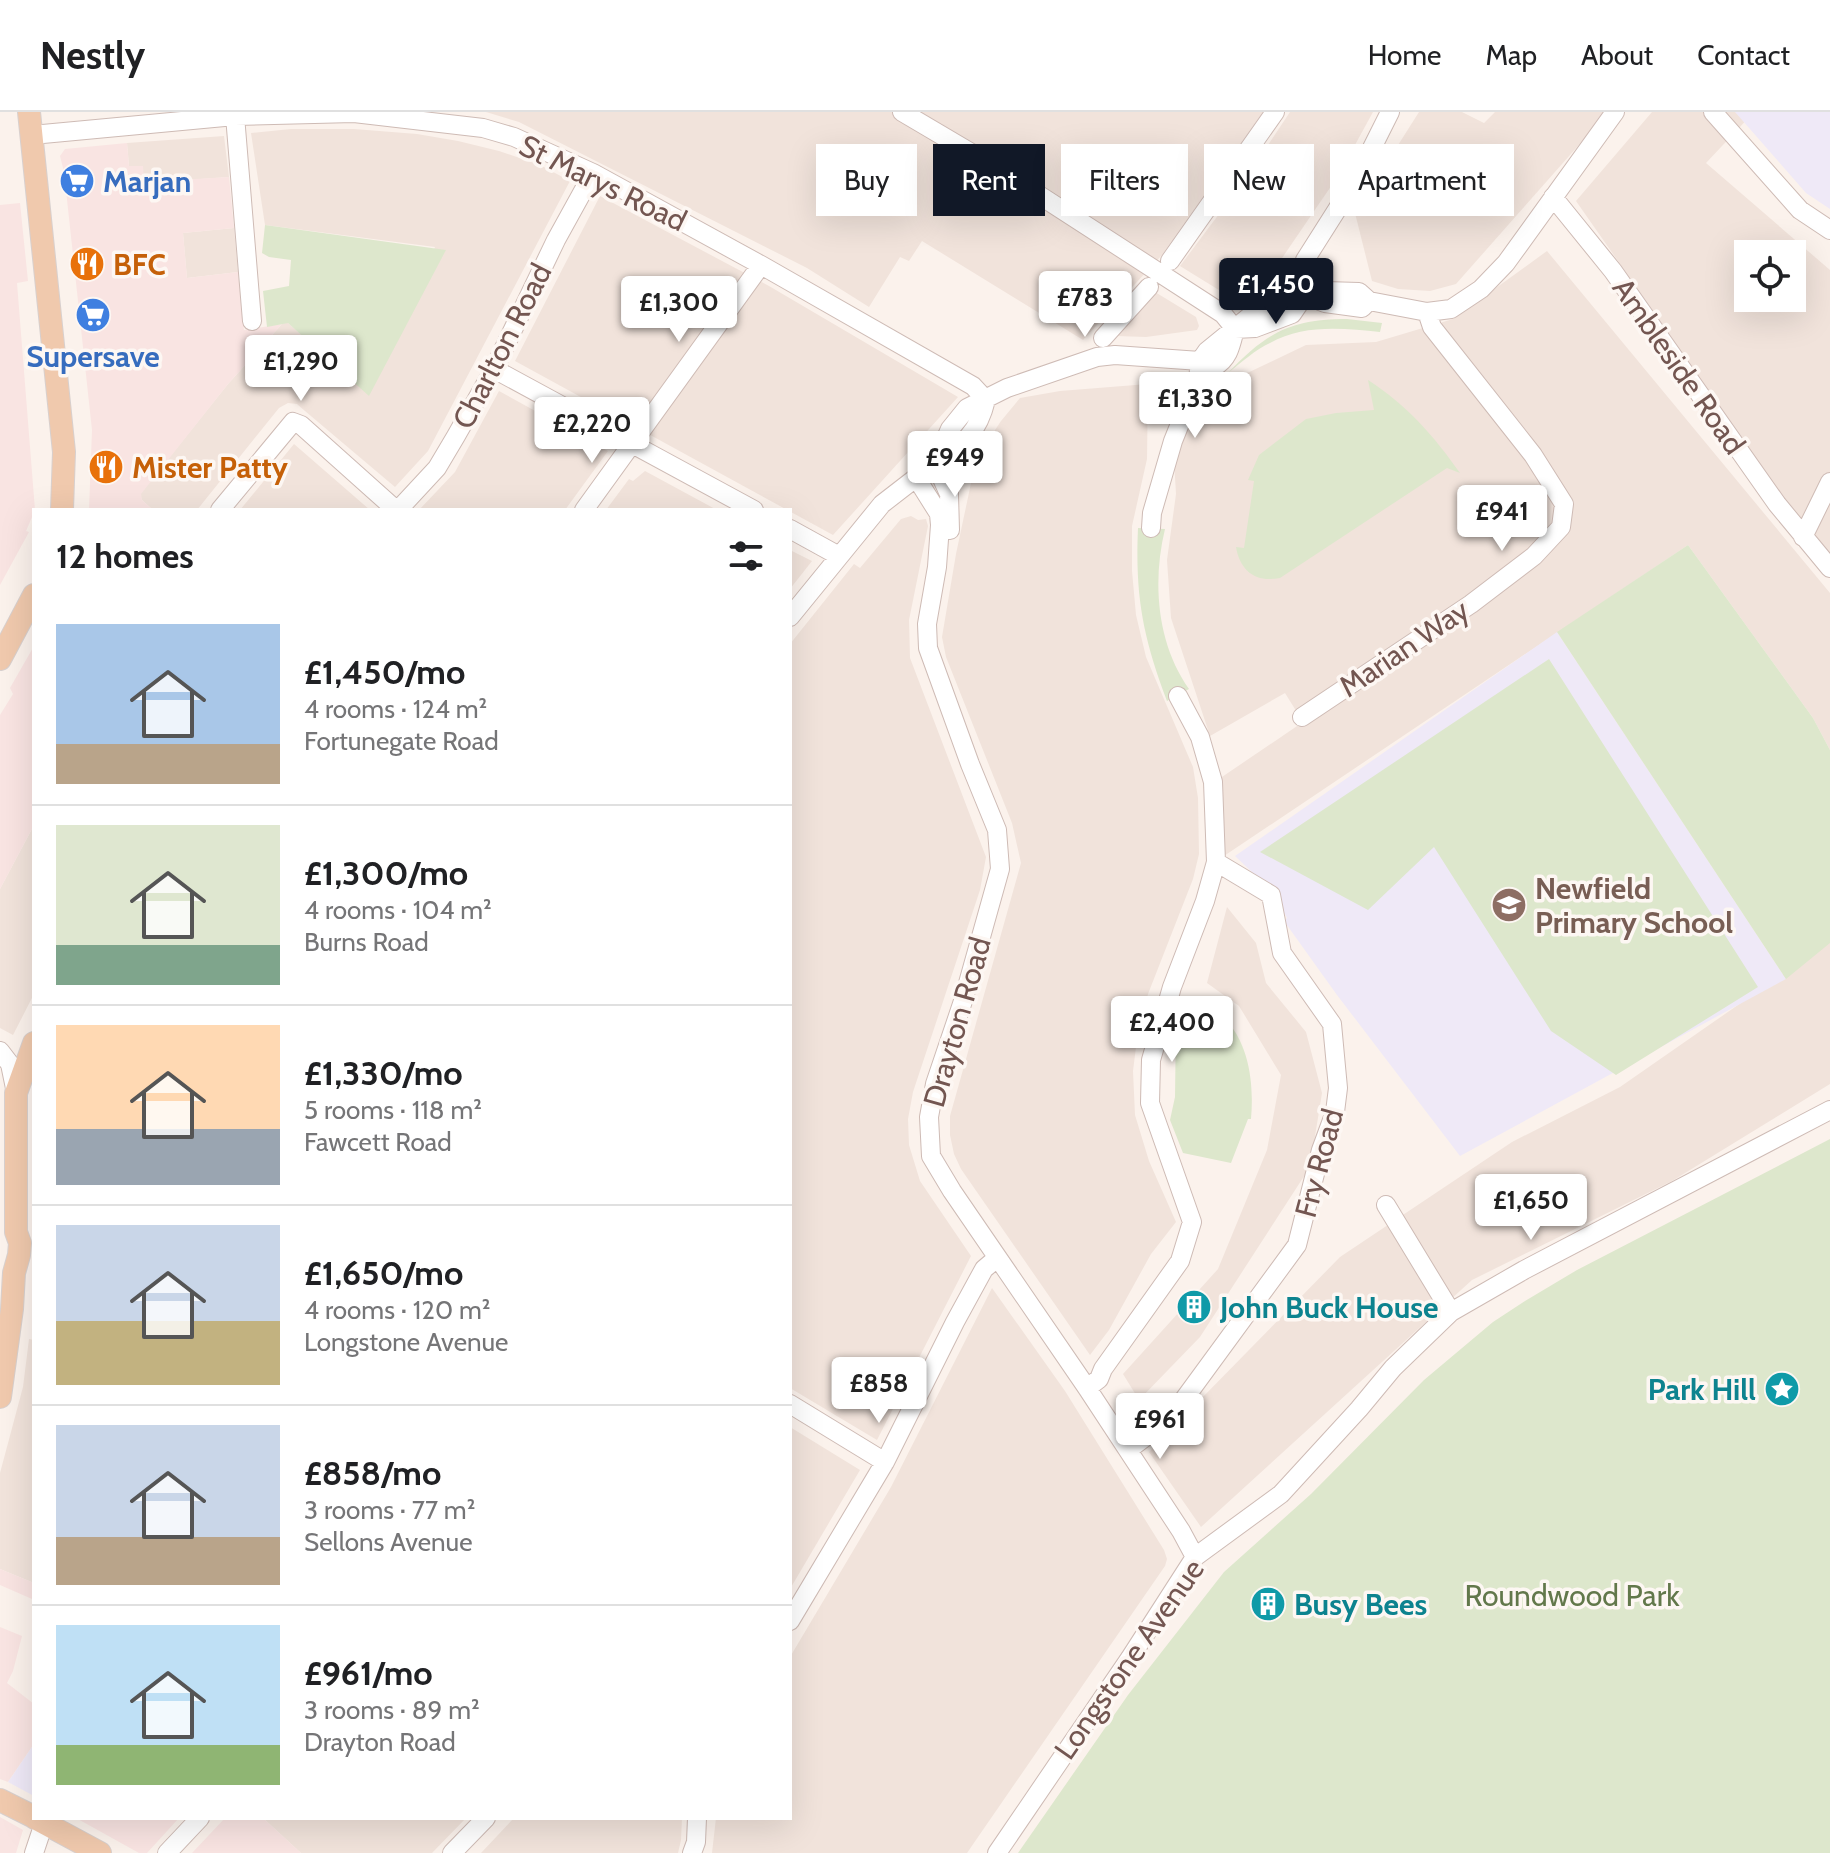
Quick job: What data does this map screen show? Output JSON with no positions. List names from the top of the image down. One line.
{"streets":{"street":["St Marys Road","Charlton Road","Ambleside Road","Marian Way","Drayton Road","Fry Road","Longstone Avenue"]},"crossings":[["St Marys Road","Charlton Road"],["Drayton Road","Fry Road"],["Drayton Road","Longstone Avenue"]],"parks":["Roundwood Park"],"places":{"supermarket":["Marjan","Supersave"],"restaurant":["BFC","Mister Patty"],"school or university":["Newfield Primary School"],"building":["John Buck House","Busy Bees"],"place":["Park Hill"]},"page":{"header":"Nestly","nav":["Home","Map","About","Contact"],"chip":["Buy","Rent","Filters","New","Apartment"],"price":["£1,450","£783","£1,300","£1,290","£1,330","£2,220","£949","£941","£2,400","£1,650","£858","£961"],"heading":"12 homes","list":[{"name":"£1,450/mo","note":"4 rooms · 124 m² · Fortunegate Road"},{"name":"£1,300/mo","note":"4 rooms · 104 m² · Burns Road"},{"name":"£1,330/mo","note":"5 rooms · 118 m² · Fawcett Road"},{"name":"£1,650/mo","note":"4 rooms · 120 m² · Longstone Avenue"},{"name":"£858/mo","note":"3 rooms · 77 m² · Sellons Avenue"},{"name":"£961/mo","note":"3 rooms · 89 m² · Drayton Road"}]}}
